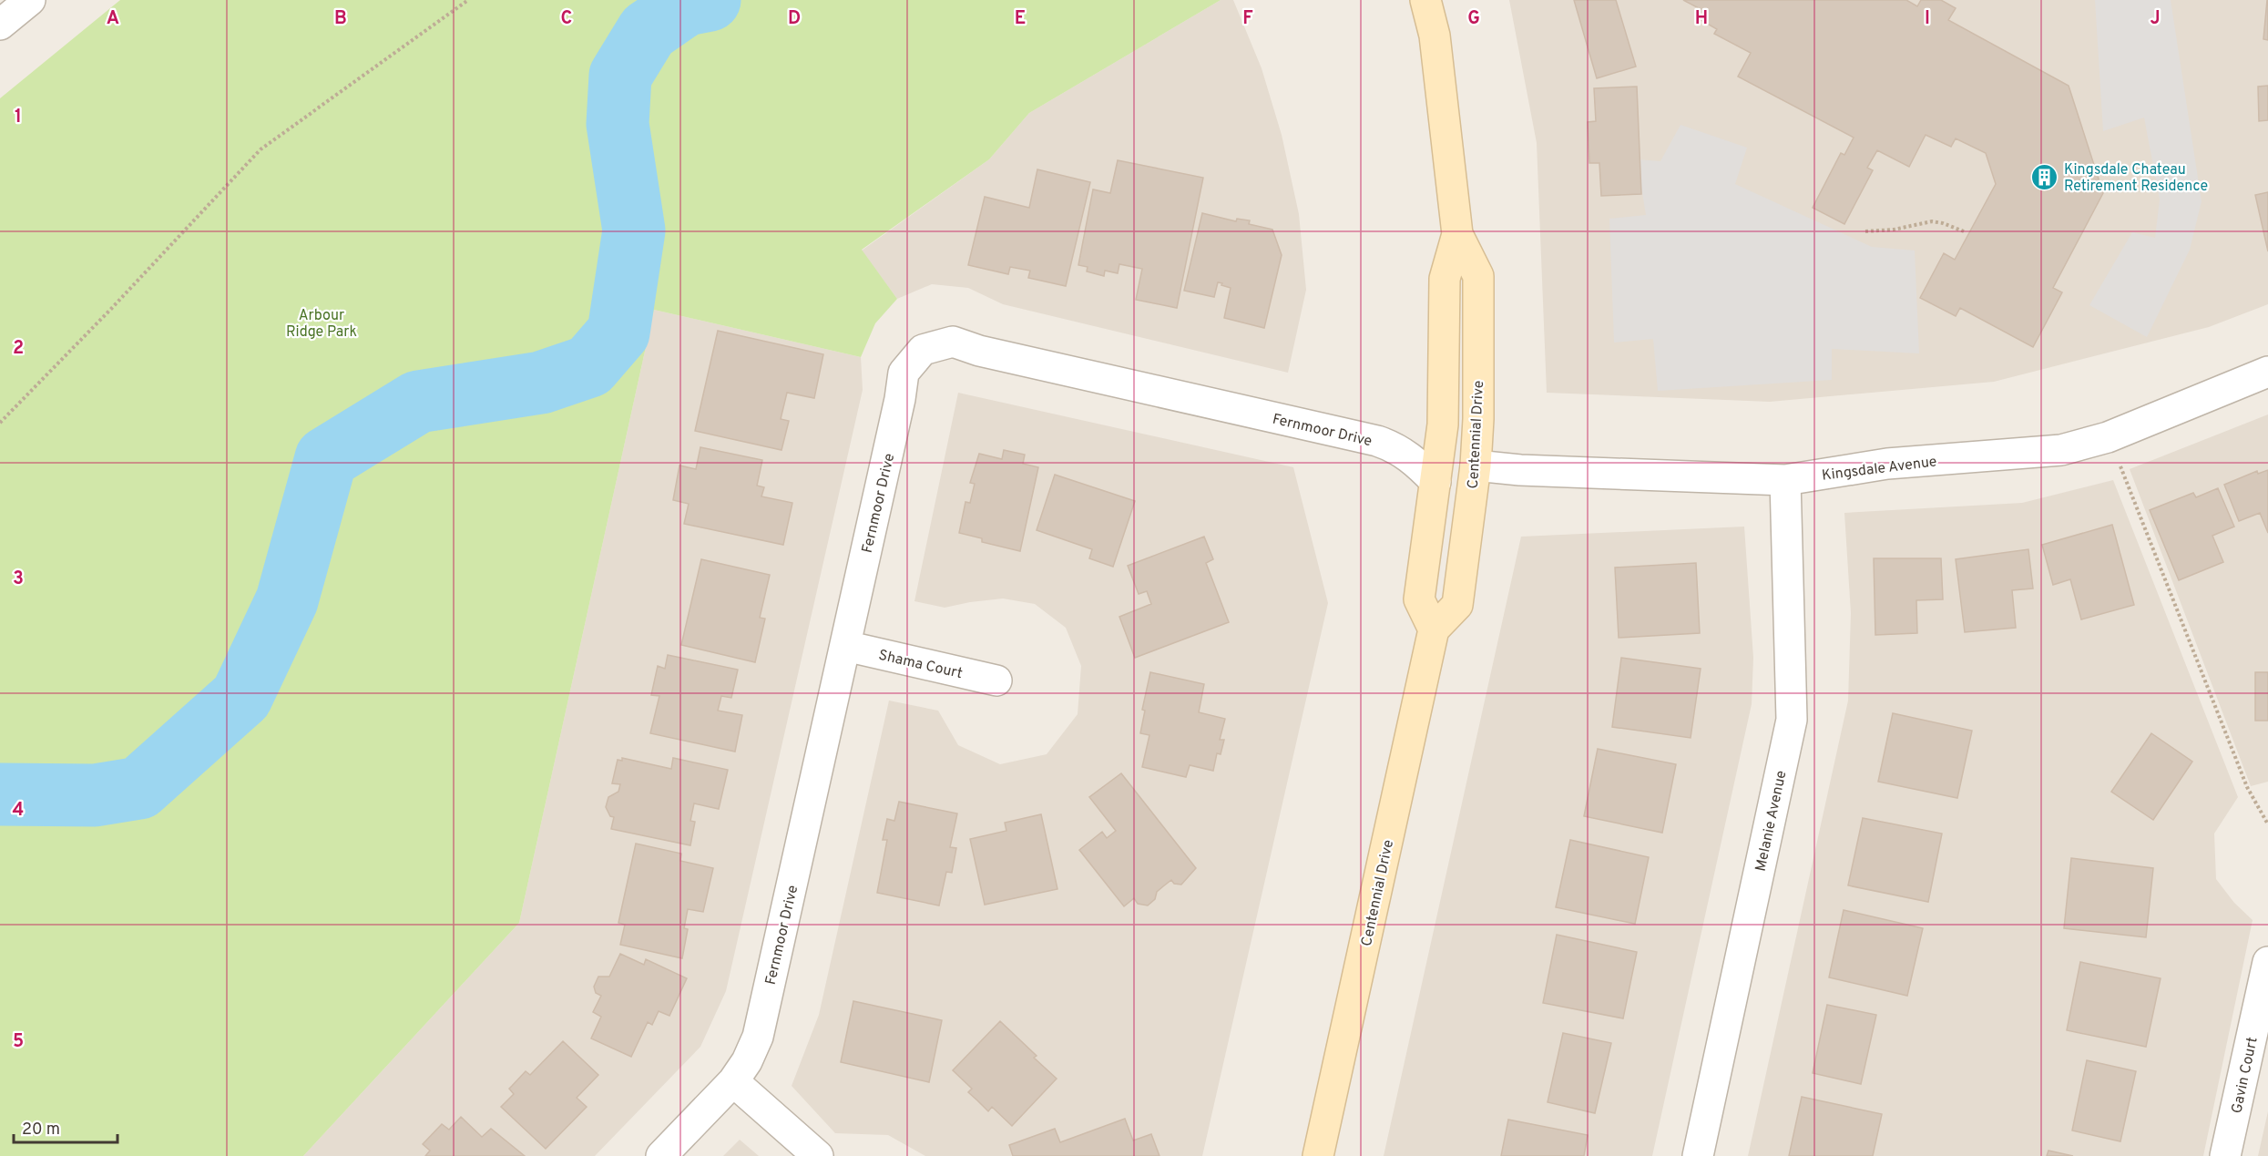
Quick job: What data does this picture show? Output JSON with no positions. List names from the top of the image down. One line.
{"streets":{"main road":["Centennial Drive"],"street":["Fernmoor Drive","Kingsdale Avenue","Shama Court","Melanie Avenue","Gavin Court"]},"crossings":[["Fernmoor Drive","Centennial Drive"],["Fernmoor Drive","Shama Court"],["Centennial Drive","Kingsdale Avenue"],["Kingsdale Avenue","Melanie Avenue"]],"parks":["Arbour Ridge Park"],"places":{"building":["Kingsdale Chateau Retirement Residence"]},"scale_bar":"20 m","grid":{"columns":["A","B","C","D","E","F","G","H","I","J"],"rows":["1","2","3","4","5"]}}
